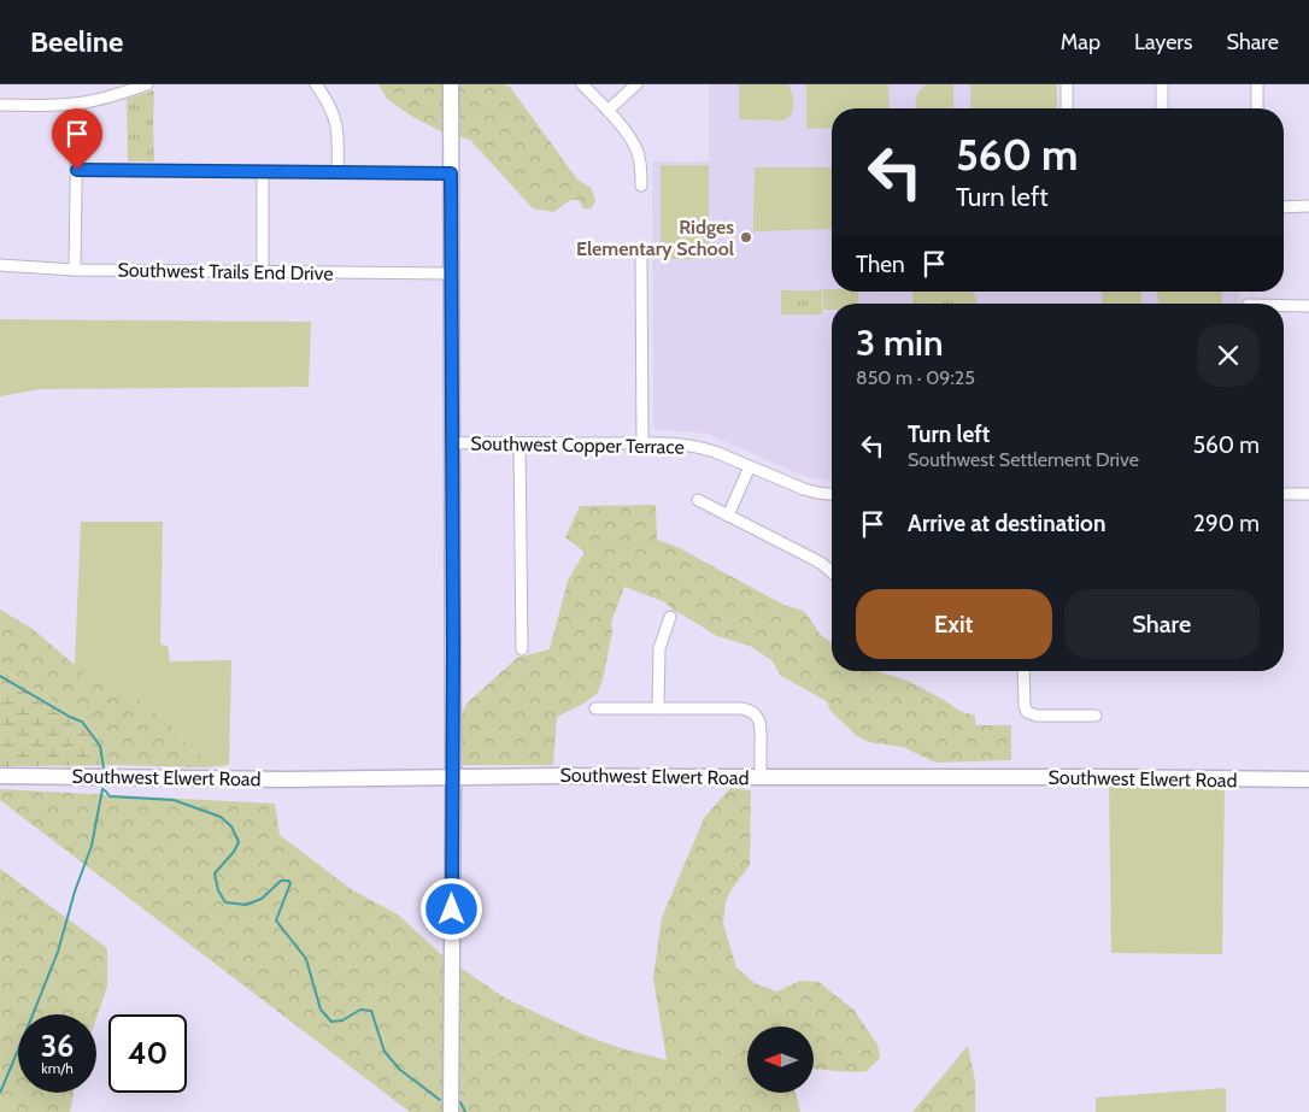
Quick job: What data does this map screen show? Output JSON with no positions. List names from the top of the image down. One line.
{"streets":{"main road":["Southwest Elwert Road"],"street":["Southwest Trails End Drive","Southwest Copper Terrace"]},"places":["Ridges Elementary School"],"north":"left","page":{"header":"Beeline","nav":["Map","Layers","Share"],"turn":["560 m","Turn left"],"then":"Then","heading":["3 min","850 m · 09:25"],"list":[{"name":"Turn left","note":"Southwest Settlement Drive","value":"560 m"},{"name":"Arrive at destination","value":"290 m"}],"buttons":["Exit","Share"],"speed":"36 km/h","limit":"40"}}
